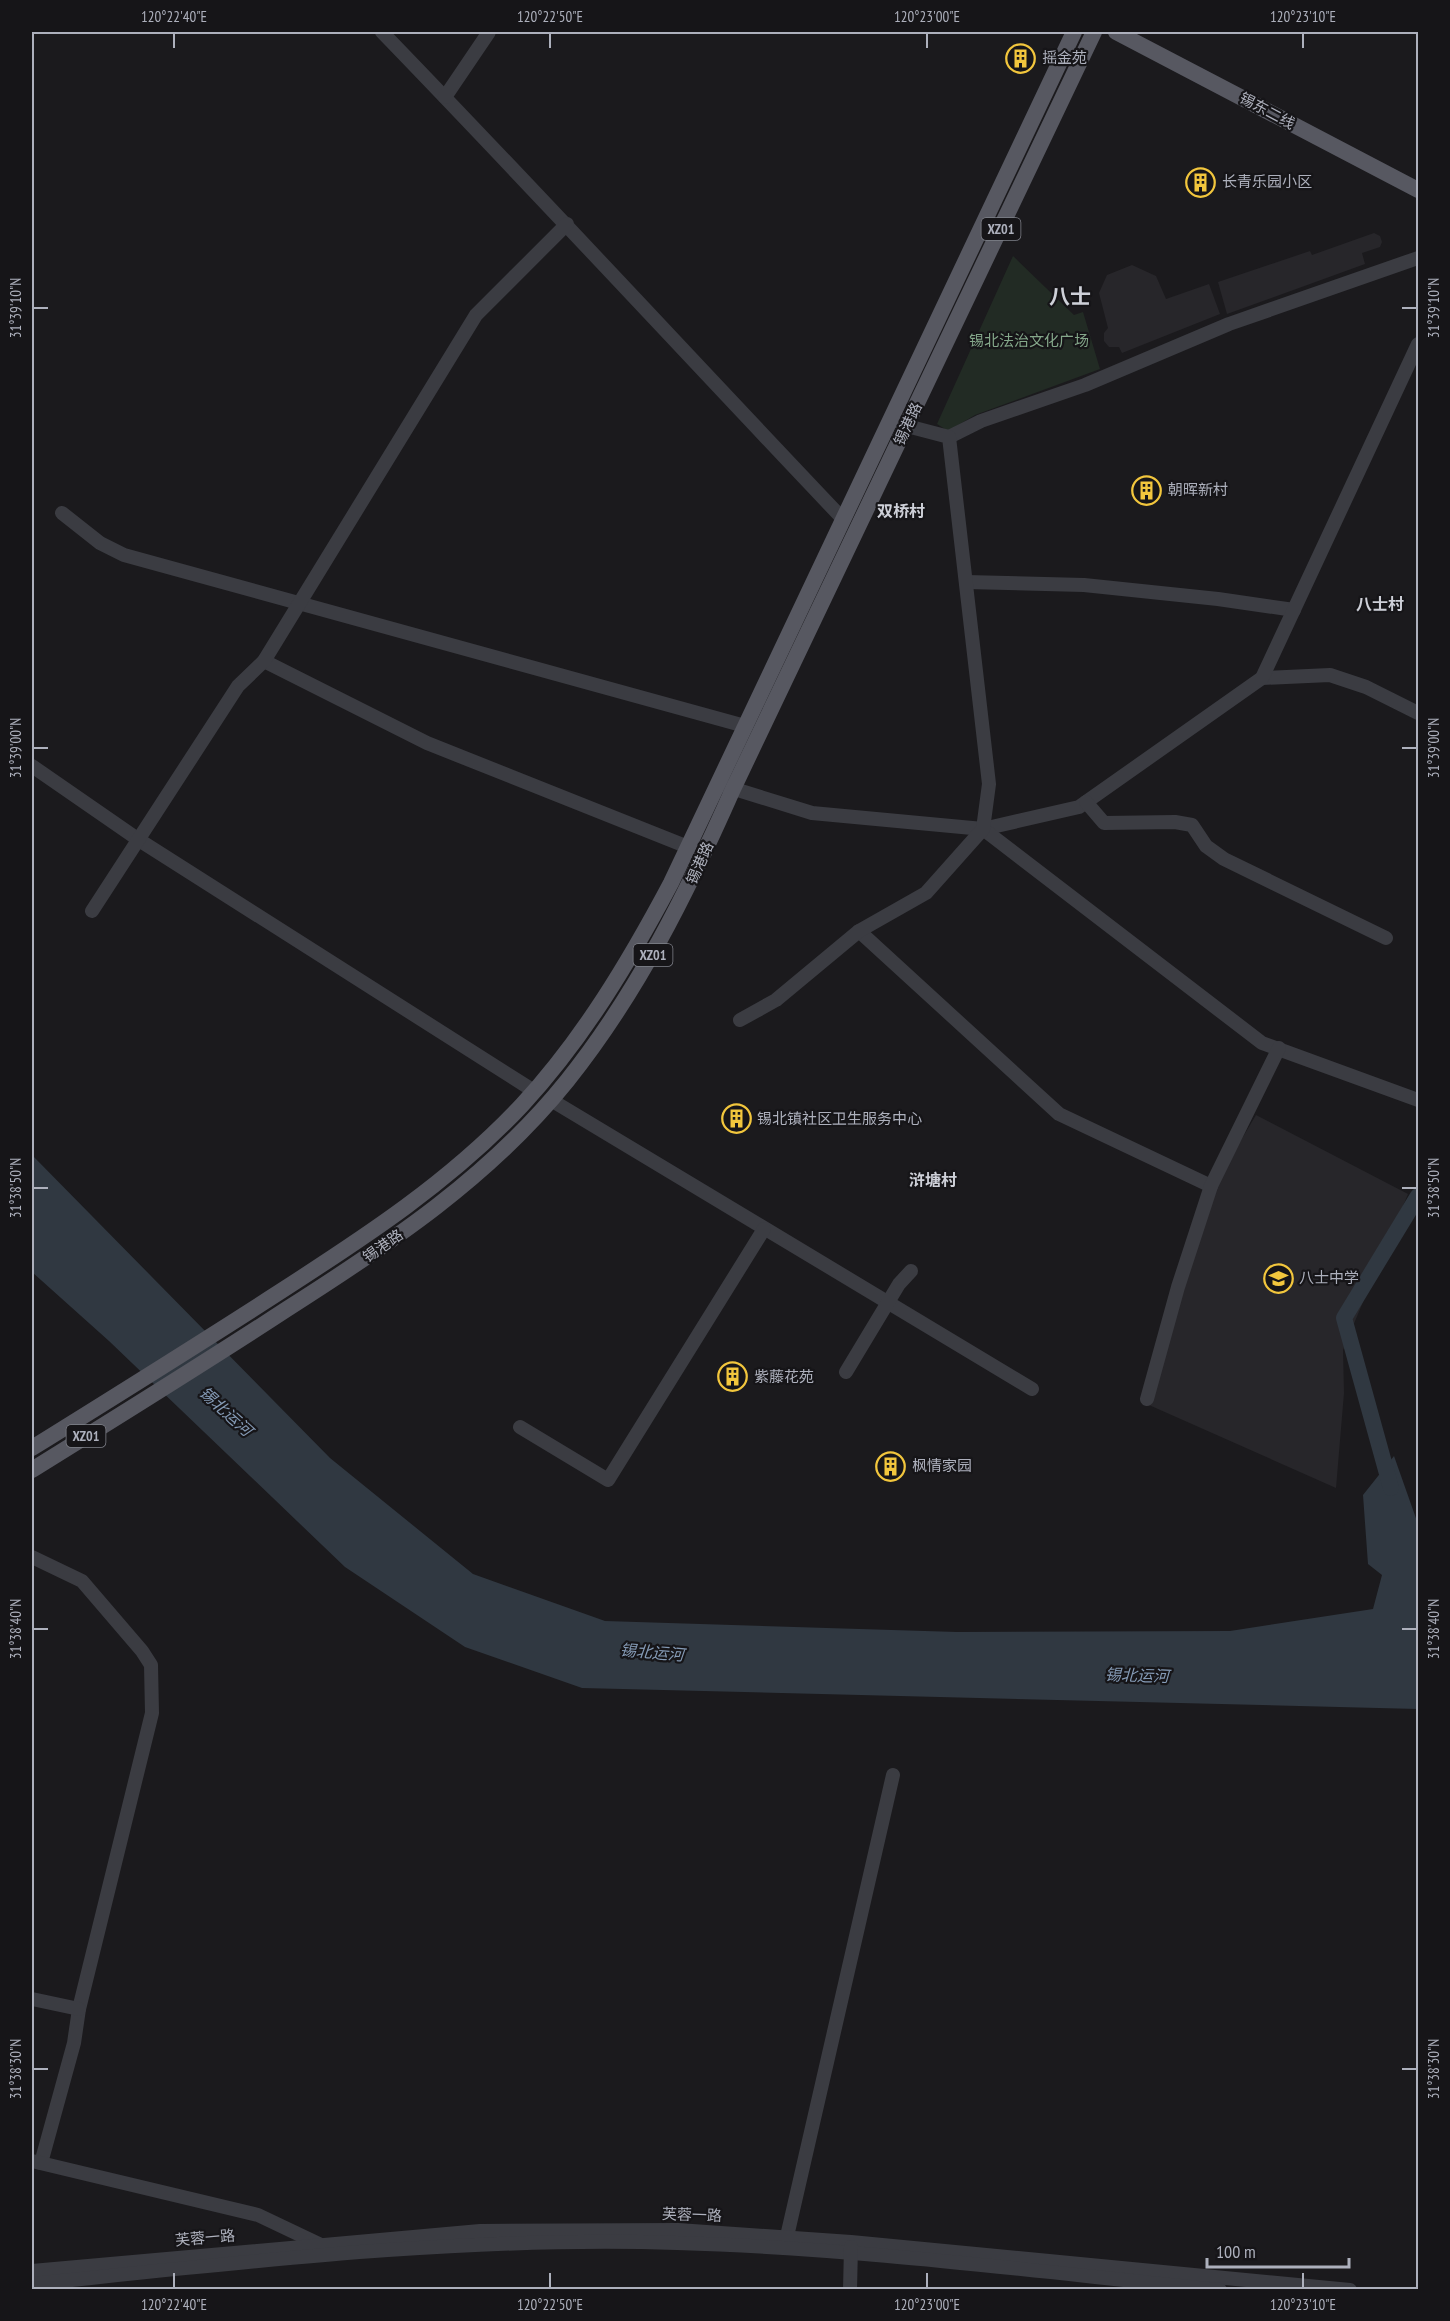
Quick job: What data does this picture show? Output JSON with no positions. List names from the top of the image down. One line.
{"streets":{"main road":["锡东二线","XZ01","锡港路"],"street":["芙蓉一路"]},"districts":["八士","双桥村","八士村","浒塘村"],"water":["锡北运河"],"parks":["锡北法治文化广场"],"places":{"building":["摇金苑","长青乐园小区","朝晖新村","锡北镇社区卫生服务中心","紫藤花苑","枫情家园"],"school or university":["八士中学"]},"scale_bar":"100 m","coordinates":["120°22'40\"E","120°22'50\"E","120°23'00\"E","120°23'10\"E","31°39'10\"N","31°39'00\"N","31°38'50\"N","31°38'40\"N","31°38'30\"N"]}
